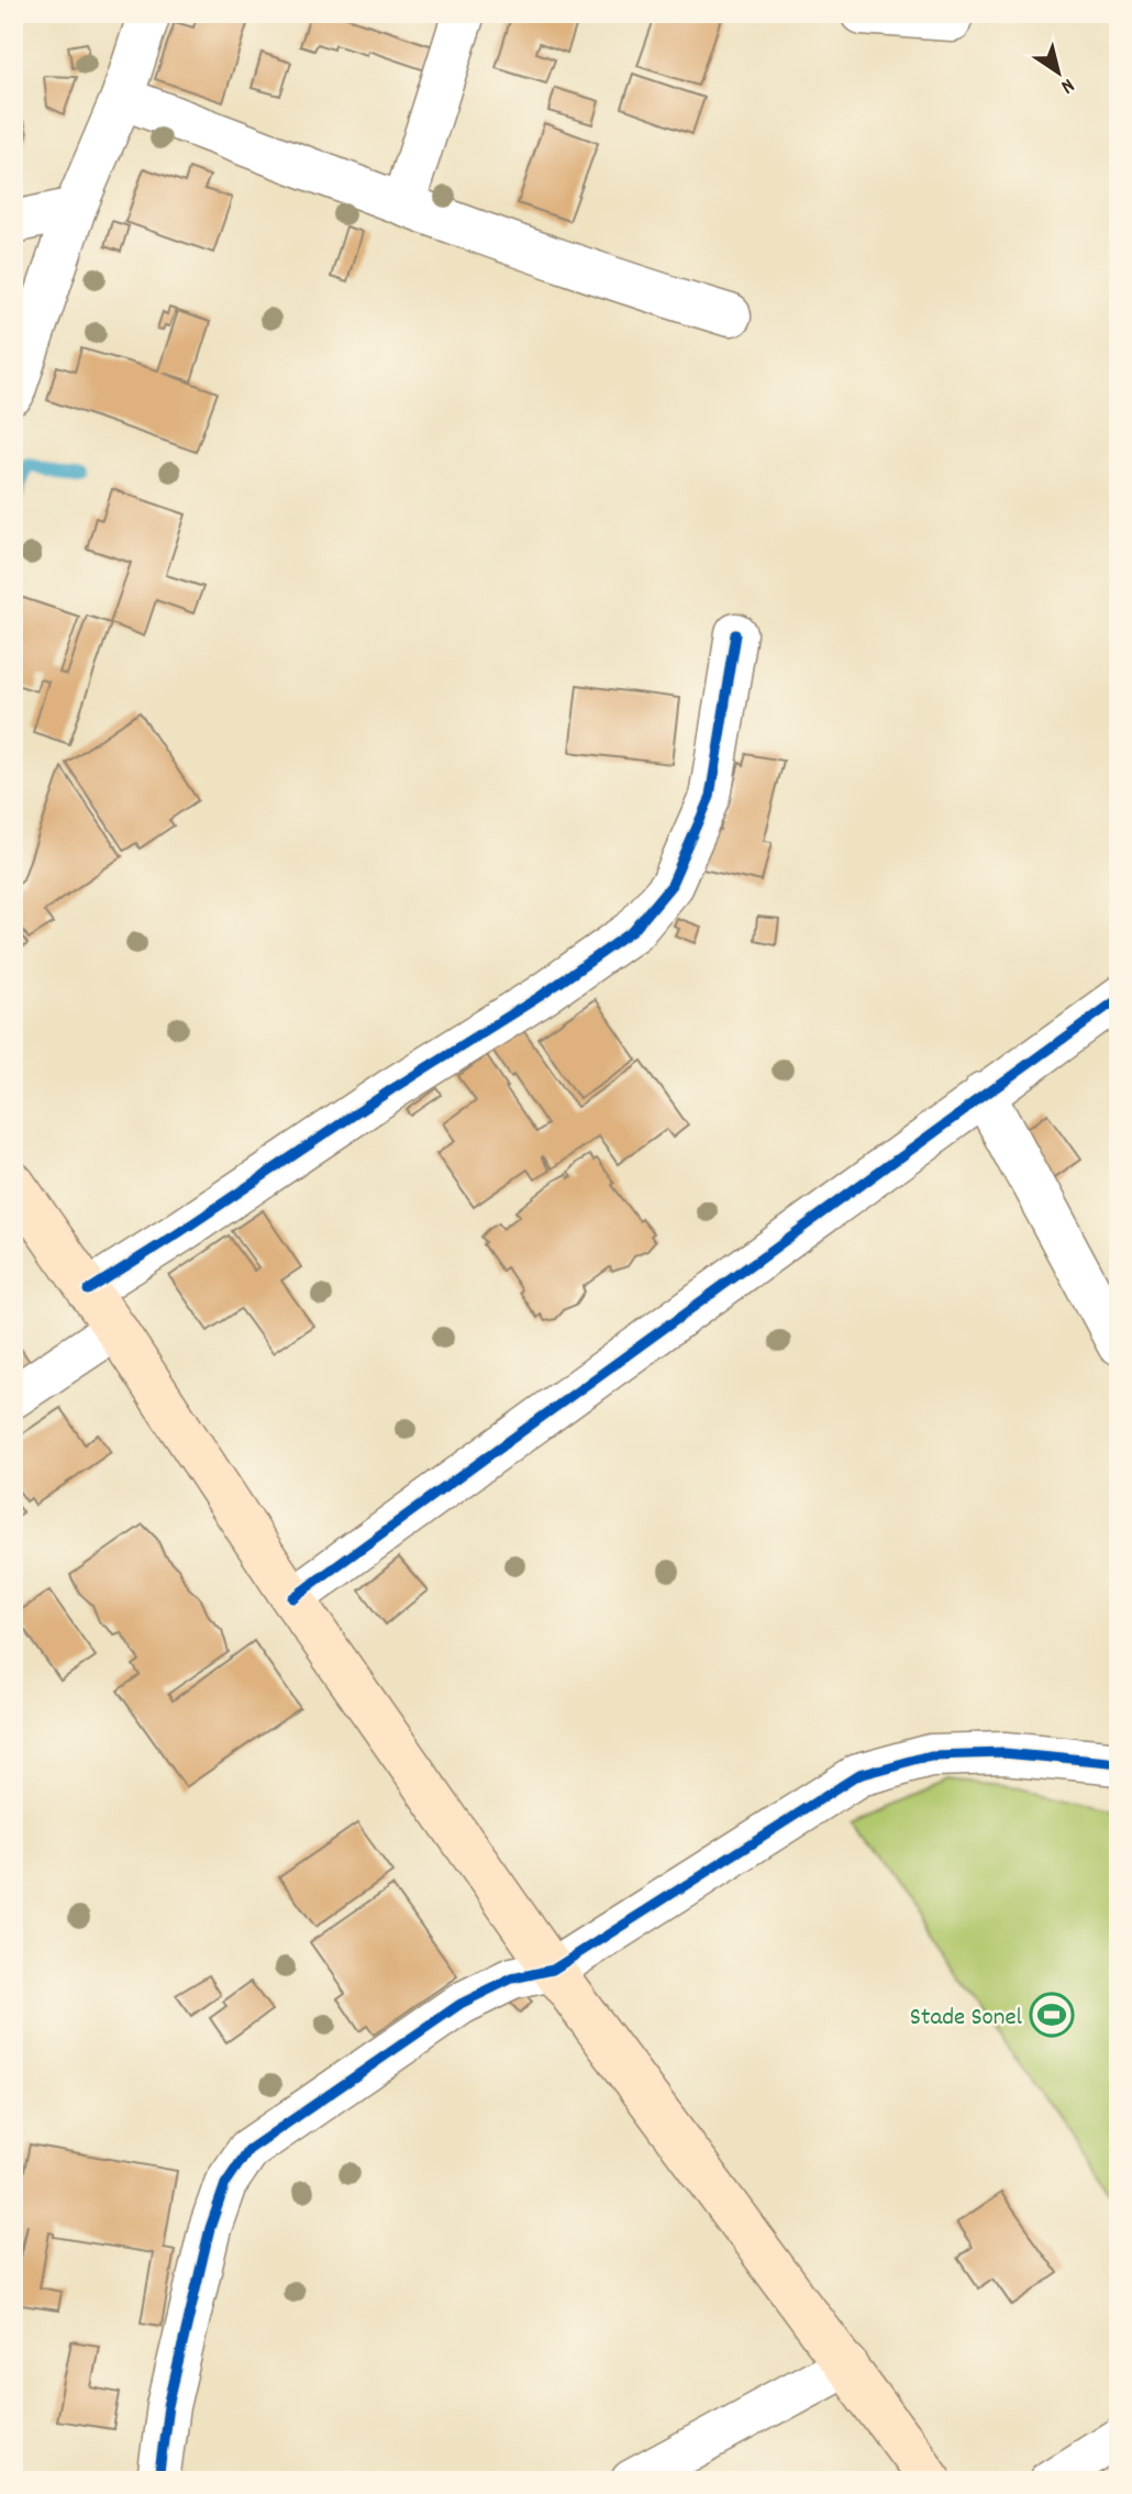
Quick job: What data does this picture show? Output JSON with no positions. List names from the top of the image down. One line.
{"places":{"sports":["Stade Sonel"]},"north":"bottom right"}
